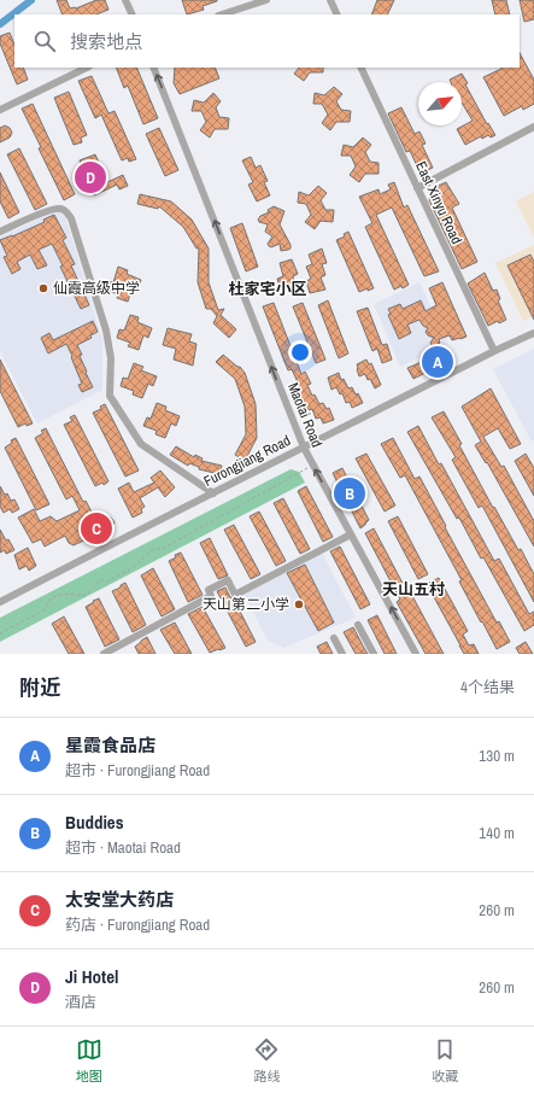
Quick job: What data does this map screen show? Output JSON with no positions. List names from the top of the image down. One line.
{"streets":{"street":["East Xinyu Road","Maotai Road","Furongjiang Road"]},"crossings":[["East Xinyu Road","Furongjiang Road"],["Maotai Road","Furongjiang Road"]],"one_way":["Maotai Road"],"districts":["杜家宅小区","天山五村"],"places":["仙霞高级中学","天山第二小学"],"north":"top right","page":{"search":"搜索地点","pins":["D","A","B","C"],"heading":["附近","4个结果"],"list":[{"mark":"A","name":"星霞食品店","note":"超市 · Furongjiang Road","value":"130 m"},{"mark":"B","name":"Buddies","note":"超市 · Maotai Road","value":"140 m"},{"mark":"C","name":"太安堂大药店","note":"药店 · Furongjiang Road","value":"260 m"},{"mark":"D","name":"Ji Hotel","note":"酒店","value":"260 m"}],"nav":["地图","路线","收藏"]}}
